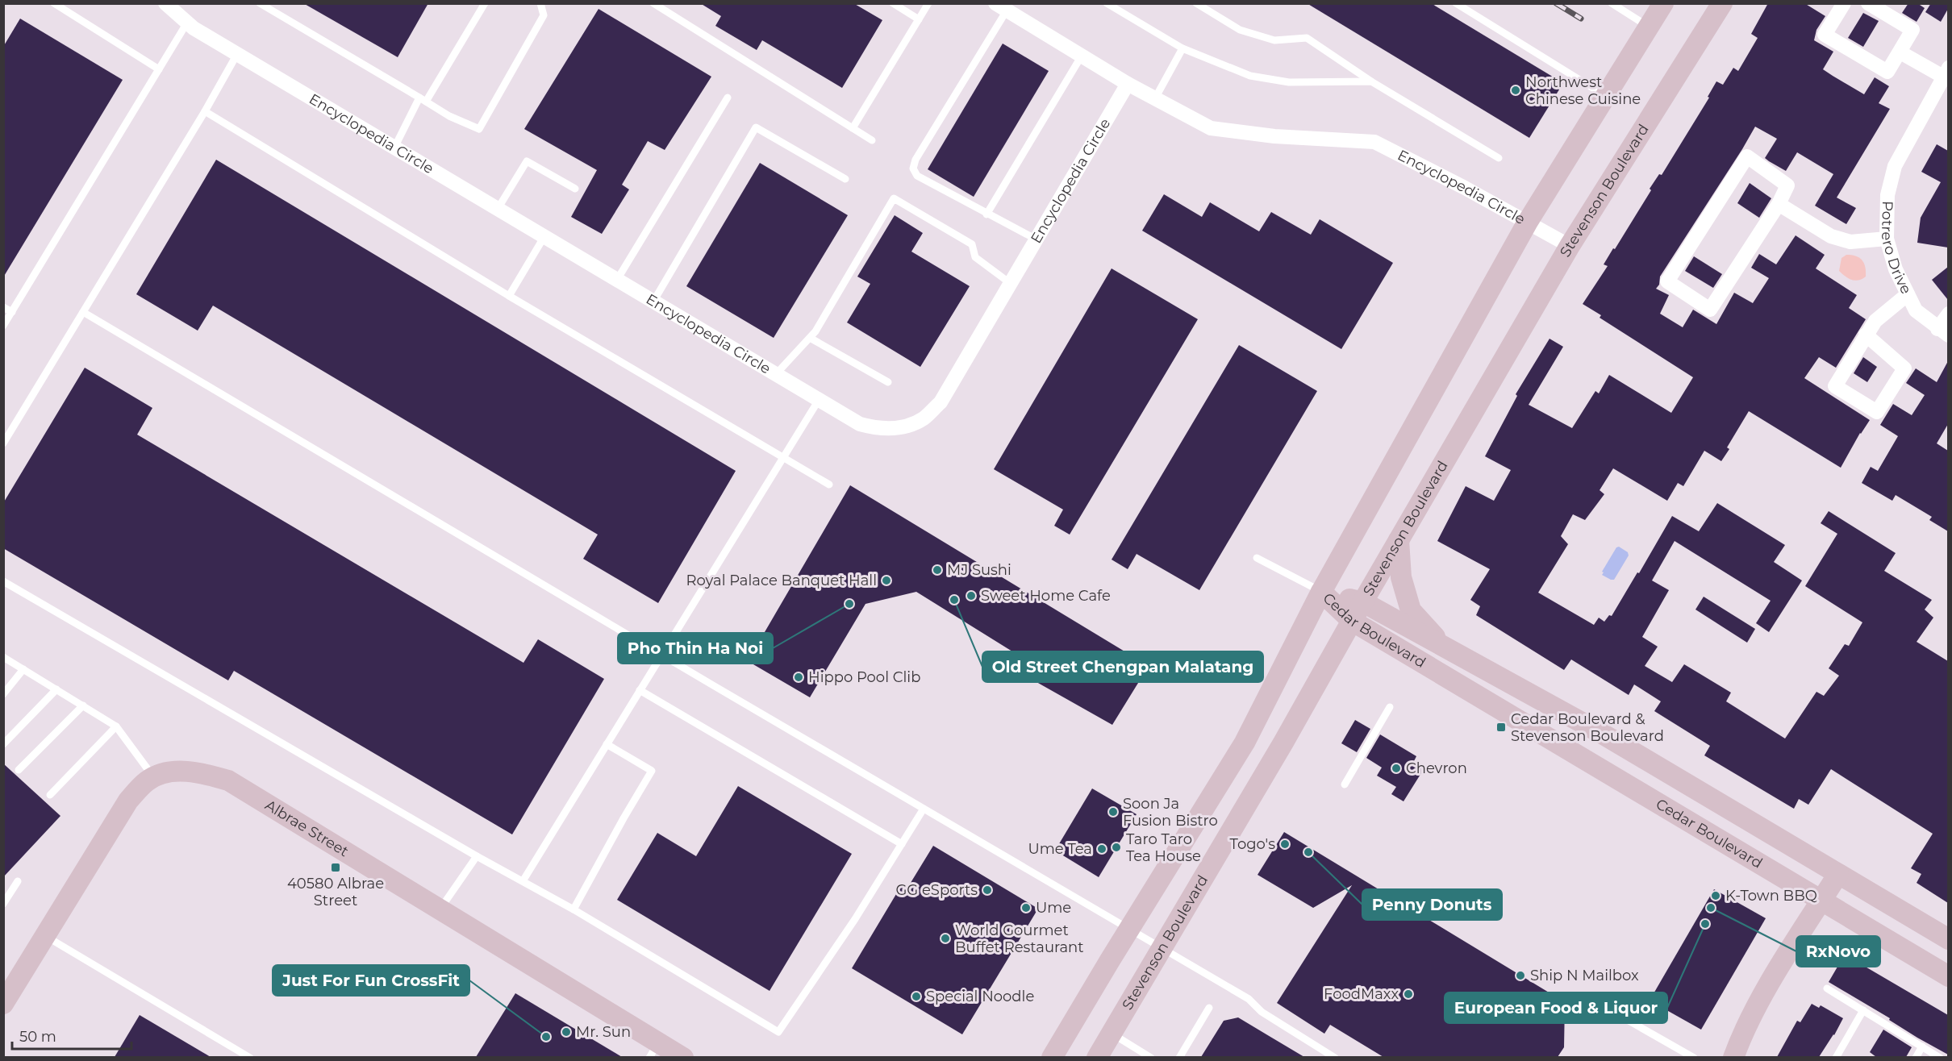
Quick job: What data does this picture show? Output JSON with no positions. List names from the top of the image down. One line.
{"streets":{"main road":["Stevenson Boulevard","Cedar Boulevard","Albrae Street"],"street":["Encyclopedia Circle","Potrero Drive"]},"crossings":[["Encyclopedia Circle","Stevenson Boulevard"],["Stevenson Boulevard","Cedar Boulevard"]],"places":{"other":["Northwest Chinese Cuisine","MJ Sushi","Royal Palace Banquet Hall","Sweet Home Cafe","Old Street Chengpan Malatang","Pho Thin Ha Noi","Hippo Pool Clib","Chevron","Soon Ja Fusion Bistro","Togo's","Taro Taro Tea House","Ume Tea","Penny Donuts","GG eSports","K-Town BBQ","Ume","RxNovo","European Food & Liquor","World Gourmet Buffet Restaurant","Ship N Mailbox","FoodMaxx","Special Noodle","Mr. Sun","Just For Fun CrossFit"],"transit":["Cedar Boulevard & Stevenson Boulevard","40580 Albrae Street"]},"scale_bar":"50 m"}
